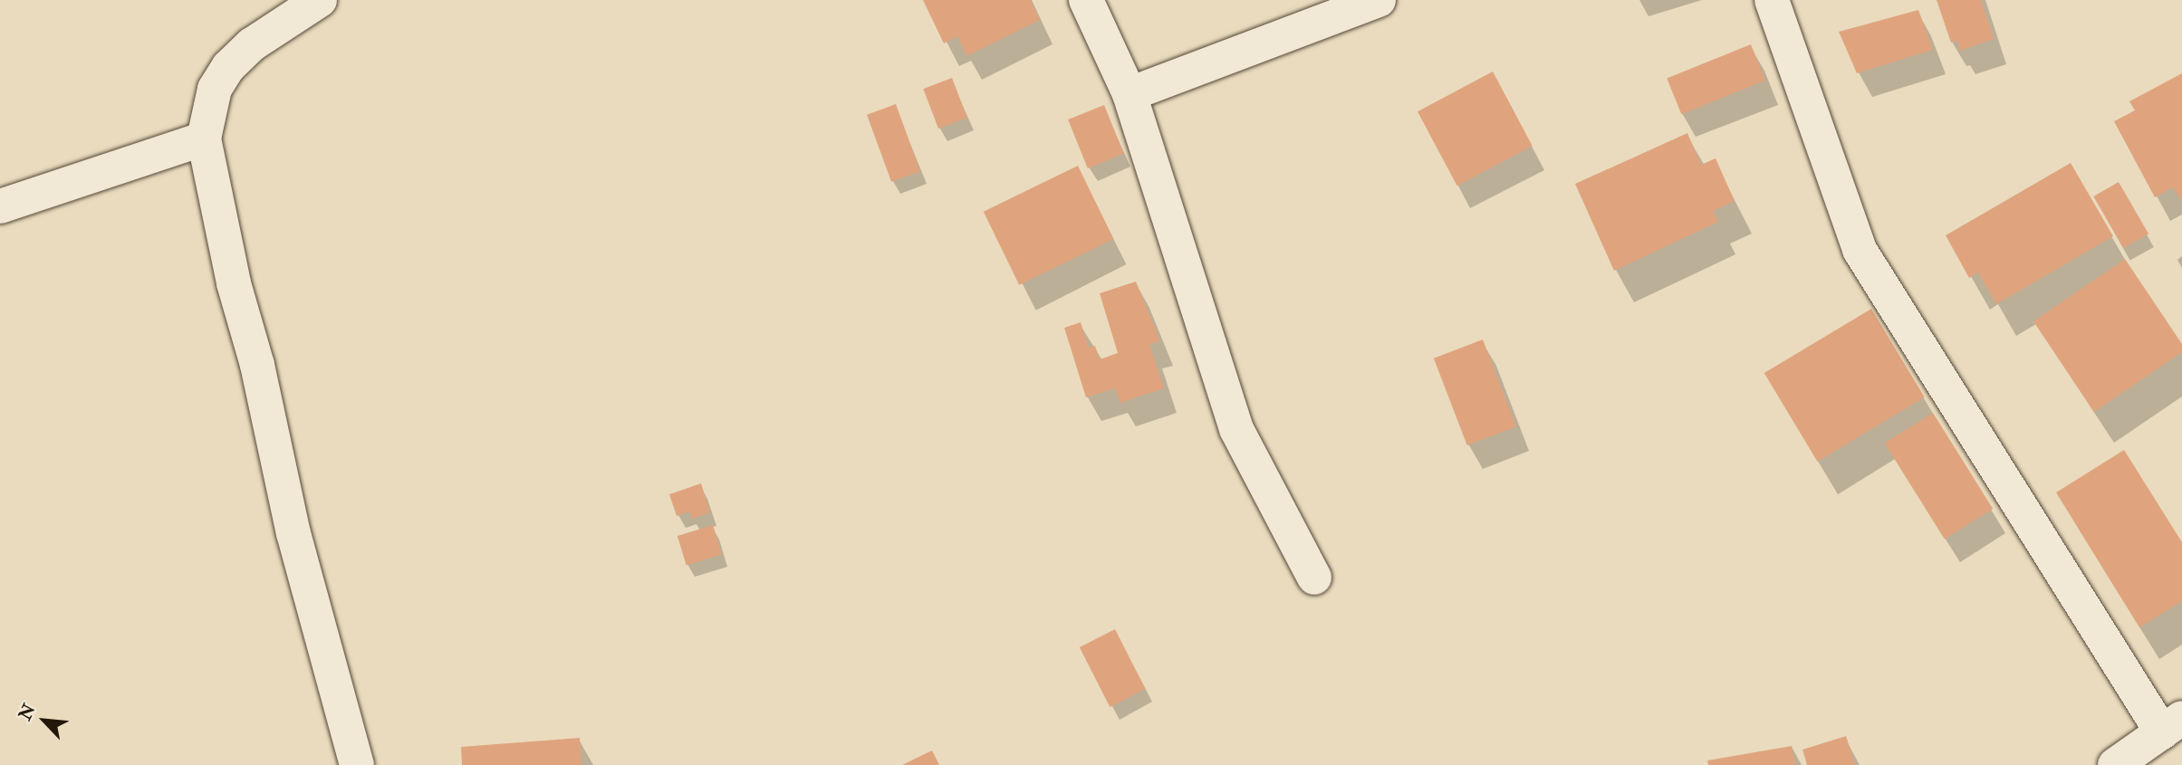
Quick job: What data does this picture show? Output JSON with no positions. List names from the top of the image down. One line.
{"north":"top left"}
